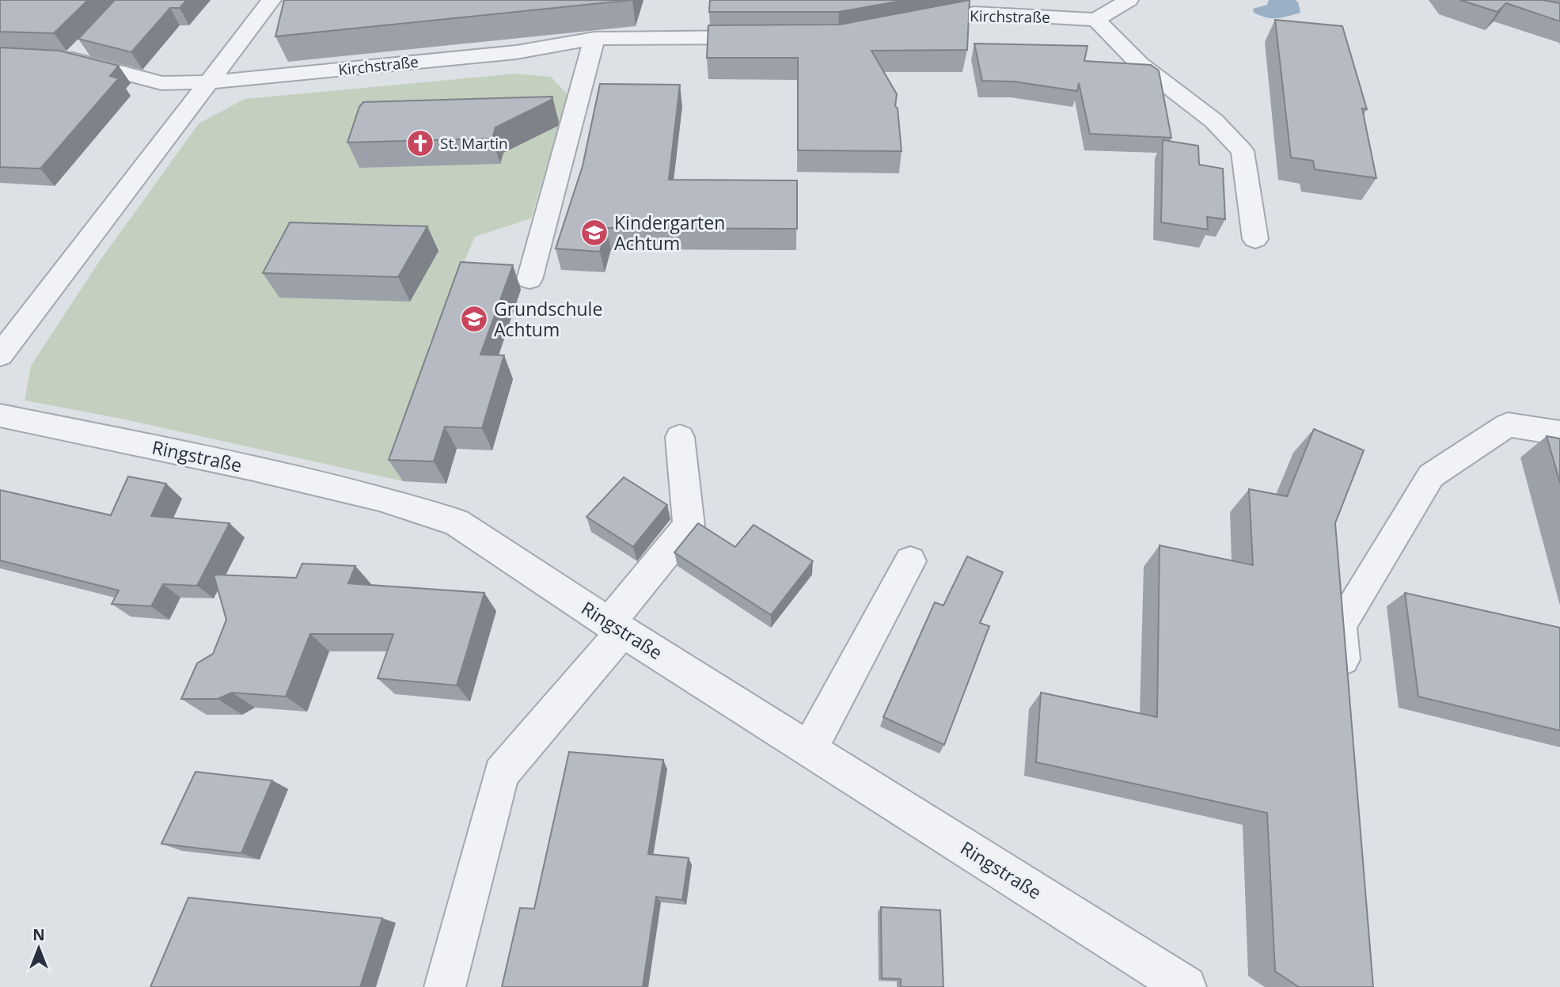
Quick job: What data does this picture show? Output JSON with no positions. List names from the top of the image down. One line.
{"streets":{"street":["Kirchstraße","Ringstraße"]},"places":{"church":["St. Martin"],"school or university":["Kindergarten Achtum","Grundschule Achtum"]},"north":"top"}
